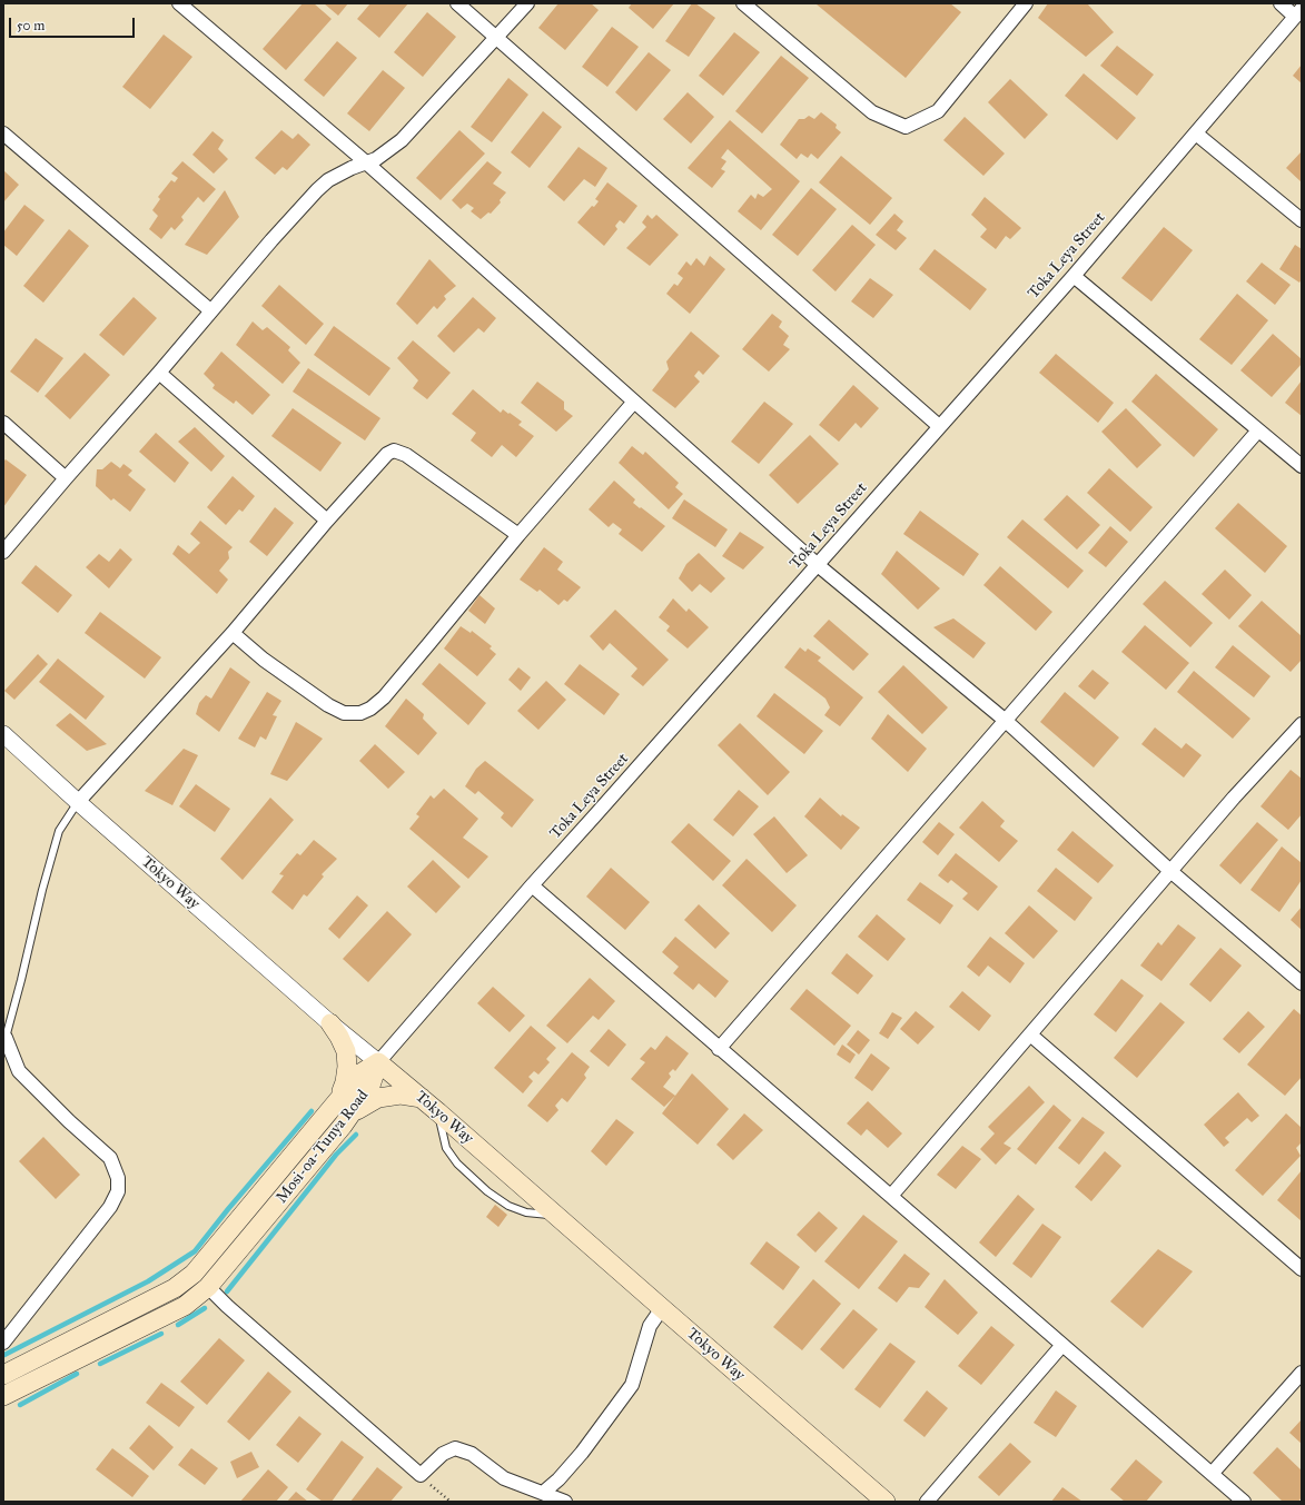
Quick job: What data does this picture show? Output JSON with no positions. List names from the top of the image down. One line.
{"streets":{"main road":["Tokyo Way","Mosi-oa-Tunya Road"],"street":["Toka Leya Street"]},"crossings":[["Toka Leya Street","Tokyo Way"],["Toka Leya Street","Mosi-oa-Tunya Road"],["Tokyo Way","Mosi-oa-Tunya Road"]],"scale_bar":"50 m"}
